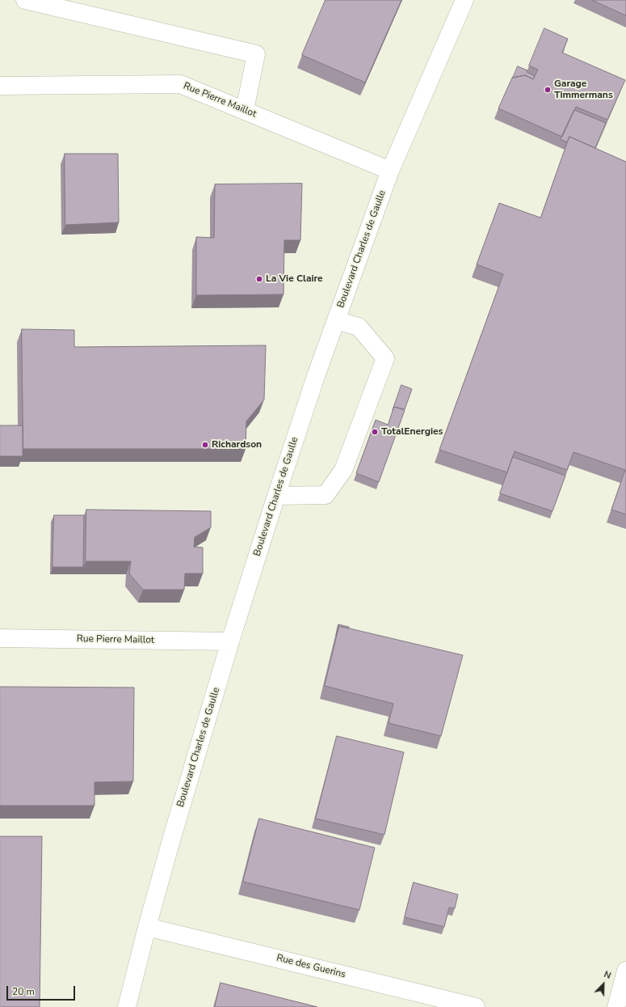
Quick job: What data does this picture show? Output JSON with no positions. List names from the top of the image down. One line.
{"streets":{"street":["Rue Pierre Maillot","Boulevard Charles de Gaulle","Rue des Guerins"]},"crossings":[["Rue Pierre Maillot","Boulevard Charles de Gaulle"],["Boulevard Charles de Gaulle","Rue des Guerins"]],"places":["Garage Timmermans","La Vie Claire","TotalEnergies","Richardson"],"scale_bar":"20 m","north":"top right"}
